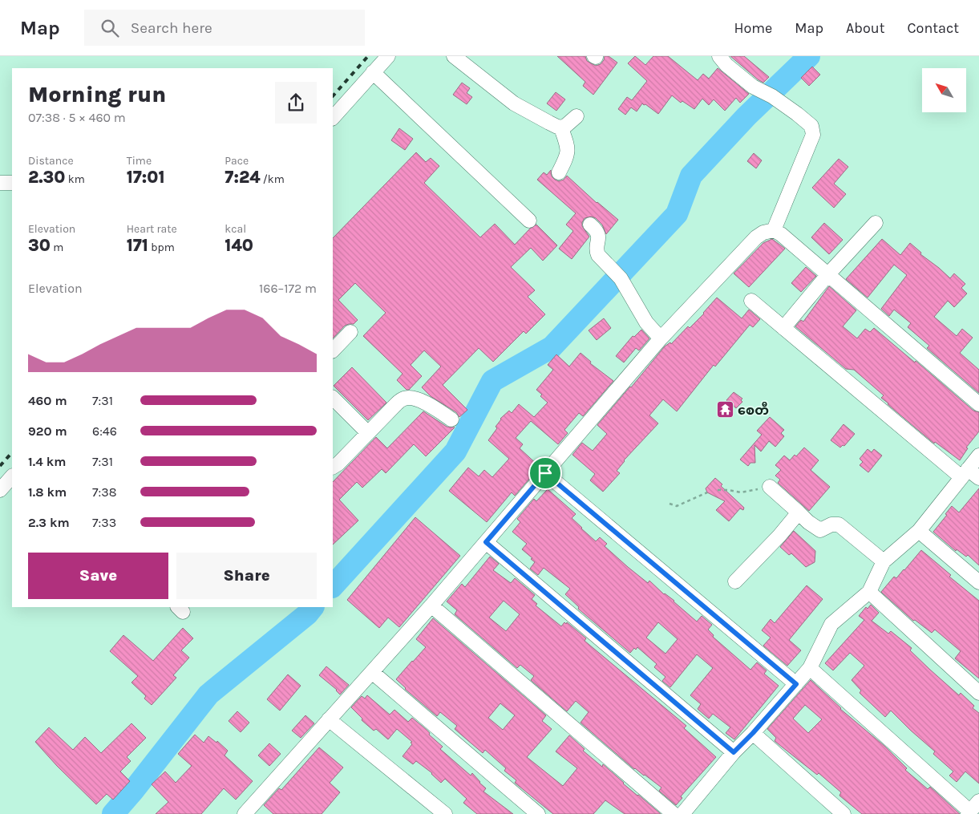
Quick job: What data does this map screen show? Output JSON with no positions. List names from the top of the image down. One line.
{"places":{"temple":["စေတီ"]},"north":"top left","page":{"header":"Map","search":"Search here","nav":["Home","Map","About","Contact"],"heading":["Morning run","07:38 · 5 × 460 m"],"stats":[["Distance","2.30 km"],["Time","17:01"],["Pace","7:24 /km"],["Elevation","30 m"],["Heart rate","171 bpm"],["kcal","140"]],"chart":["Elevation","166–172 m"],"list":[{"name":"460 m","note":"7:31"},{"name":"920 m","note":"6:46"},{"name":"1.4 km","note":"7:31"},{"name":"1.8 km","note":"7:38"},{"name":"2.3 km","note":"7:33"}],"buttons":["Save","Share"]}}
